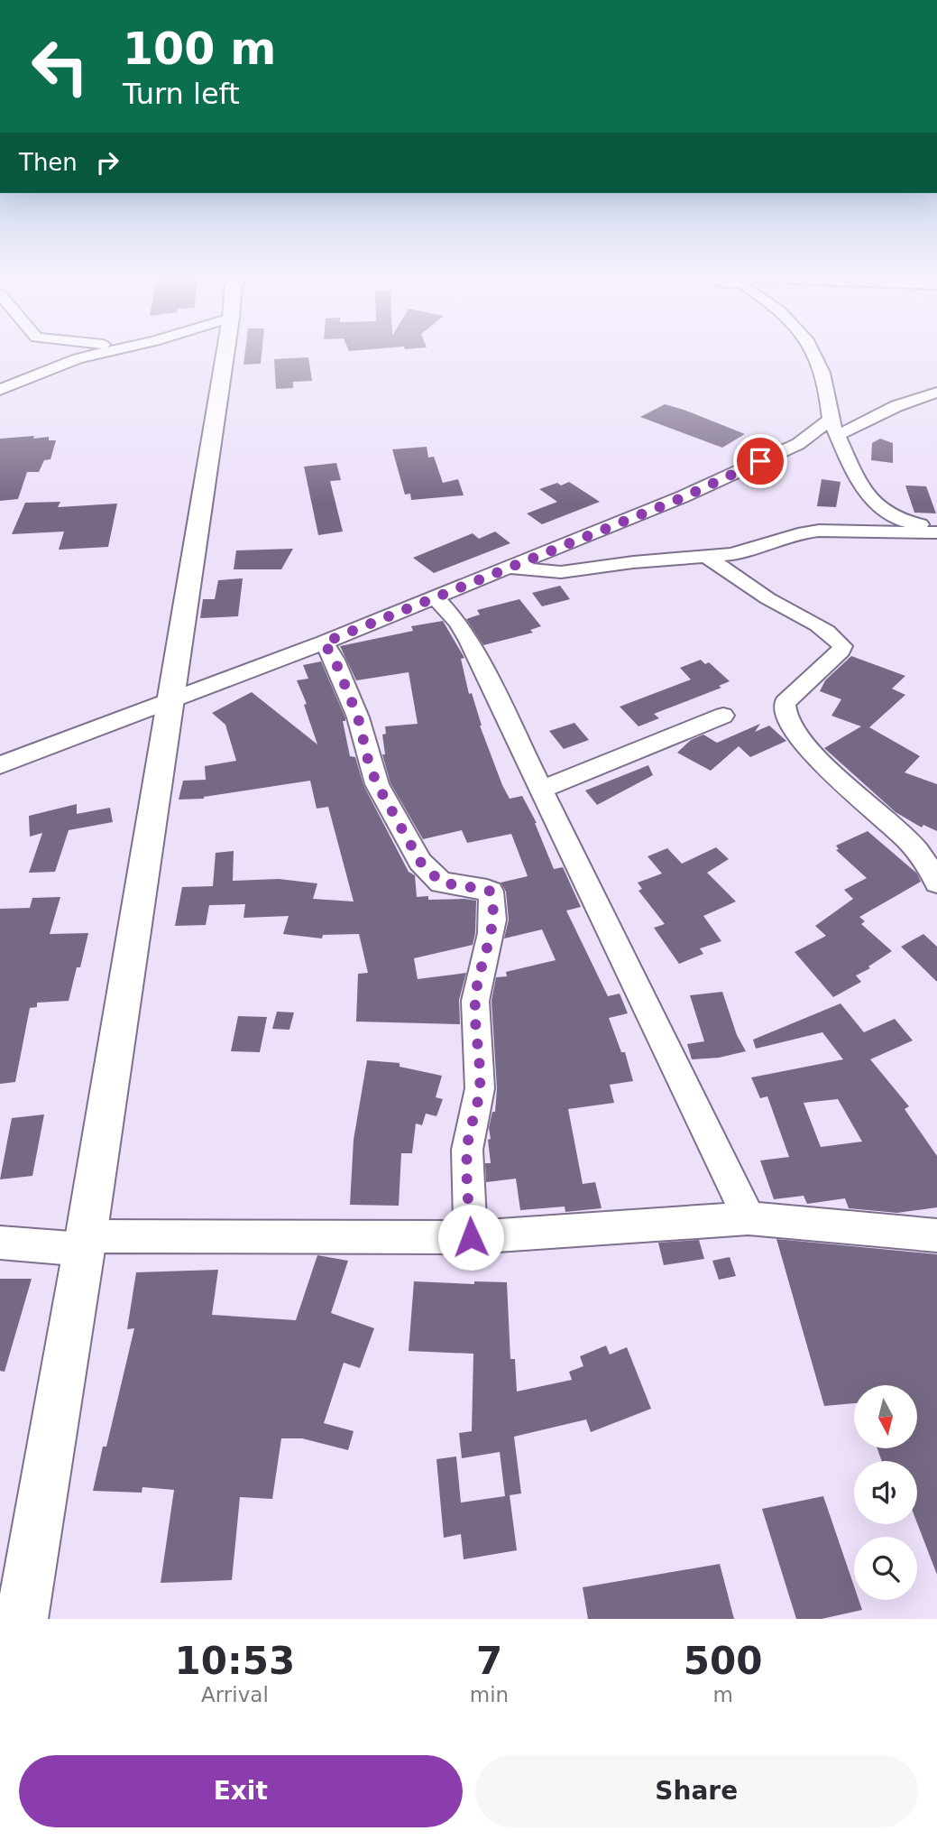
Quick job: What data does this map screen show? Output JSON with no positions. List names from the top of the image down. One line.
{"north":"bottom","page":{"turn":["100 m","Turn left"],"then":"Then","eta":["10:53","Arrival","7","min","500","m"],"buttons":["Exit","Share"]}}
